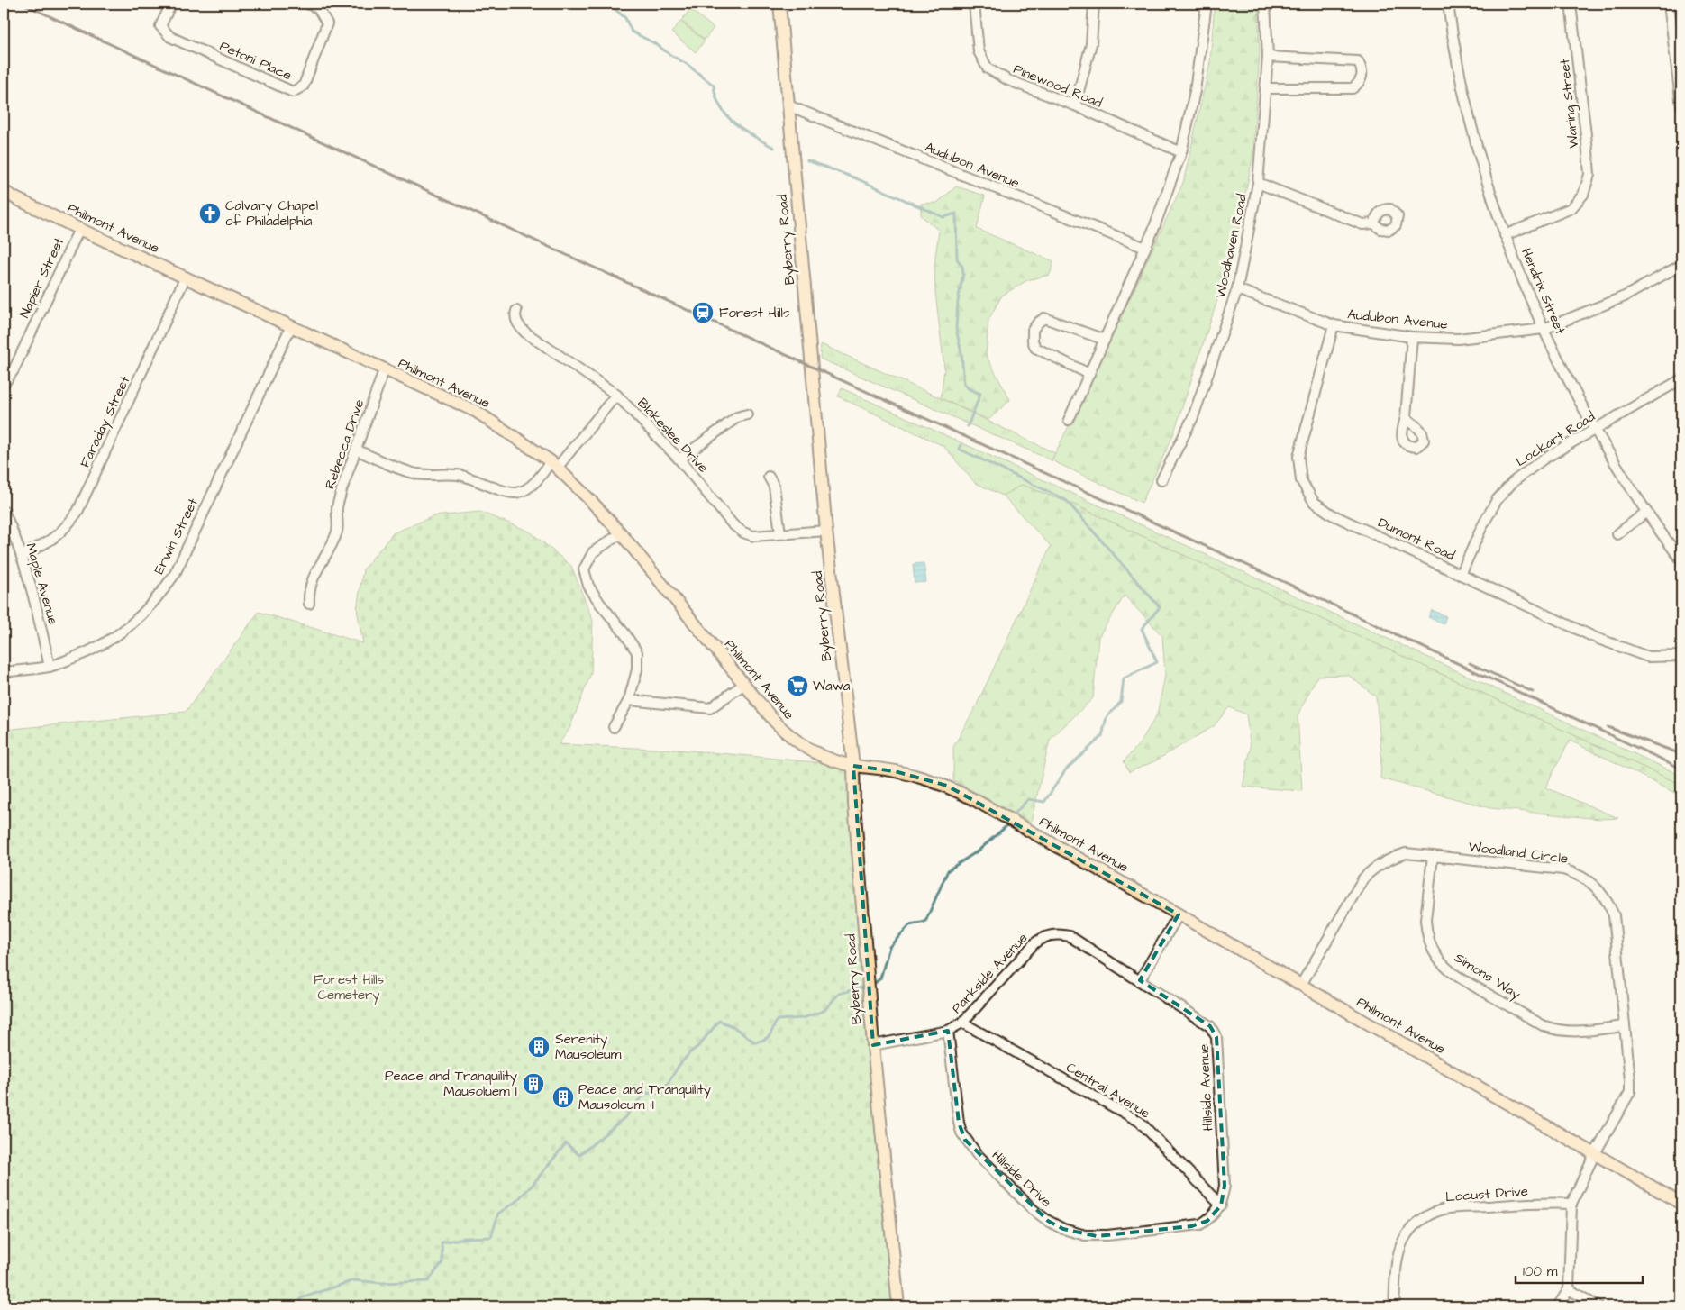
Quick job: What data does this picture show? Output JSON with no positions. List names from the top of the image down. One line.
{"streets":{"main road":["Philmont Avenue","Byberry Road"],"street":["Petoni Place","Pinewood Road","Waring Street","Audubon Avenue","Woodhaven Road","Napier Street","Hendrix Street","Faraday Street","Blakeslee Drive","Lockart Road","Rebecca Drive","Erwin Street","Dumont Road","Maple Avenue","Woodland Circle","Parkside Avenue","Simons Way","Hillside Avenue","Central Avenue","Hillside Drive","Locust Drive"]},"crossings":[["Waring Street","Hendrix Street"],["Audubon Avenue","Byberry Road"],["Audubon Avenue","Woodhaven Road"],["Audubon Avenue","Hendrix Street"],["Audubon Avenue","Dumont Road"],["Philmont Avenue","Byberry Road"],["Philmont Avenue","Napier Street"],["Philmont Avenue","Faraday Street"],["Philmont Avenue","Rebecca Drive"],["Philmont Avenue","Erwin Street"],["Philmont Avenue","Woodland Circle"],["Byberry Road","Blakeslee Drive"],["Byberry Road","Parkside Avenue"],["Hendrix Street","Lockart Road"],["Faraday Street","Maple Avenue"],["Lockart Road","Dumont Road"],["Erwin Street","Maple Avenue"],["Woodland Circle","Simons Way"],["Woodland Circle","Locust Drive"],["Parkside Avenue","Hillside Avenue"],["Parkside Avenue","Central Avenue"],["Parkside Avenue","Hillside Drive"],["Hillside Avenue","Central Avenue"],["Hillside Avenue","Hillside Drive"],["Central Avenue","Hillside Drive"]],"parks":["Forest Hills Cemetery"],"places":{"church":["Calvary Chapel of Philadelphia"],"station":["Forest Hills"],"supermarket":["Wawa"],"building":["Serenity Mausoleum","Peace and Tranquility Mausoluem I","Peace and Tranquility Mausoleum II"]},"scale_bar":"100 m"}
